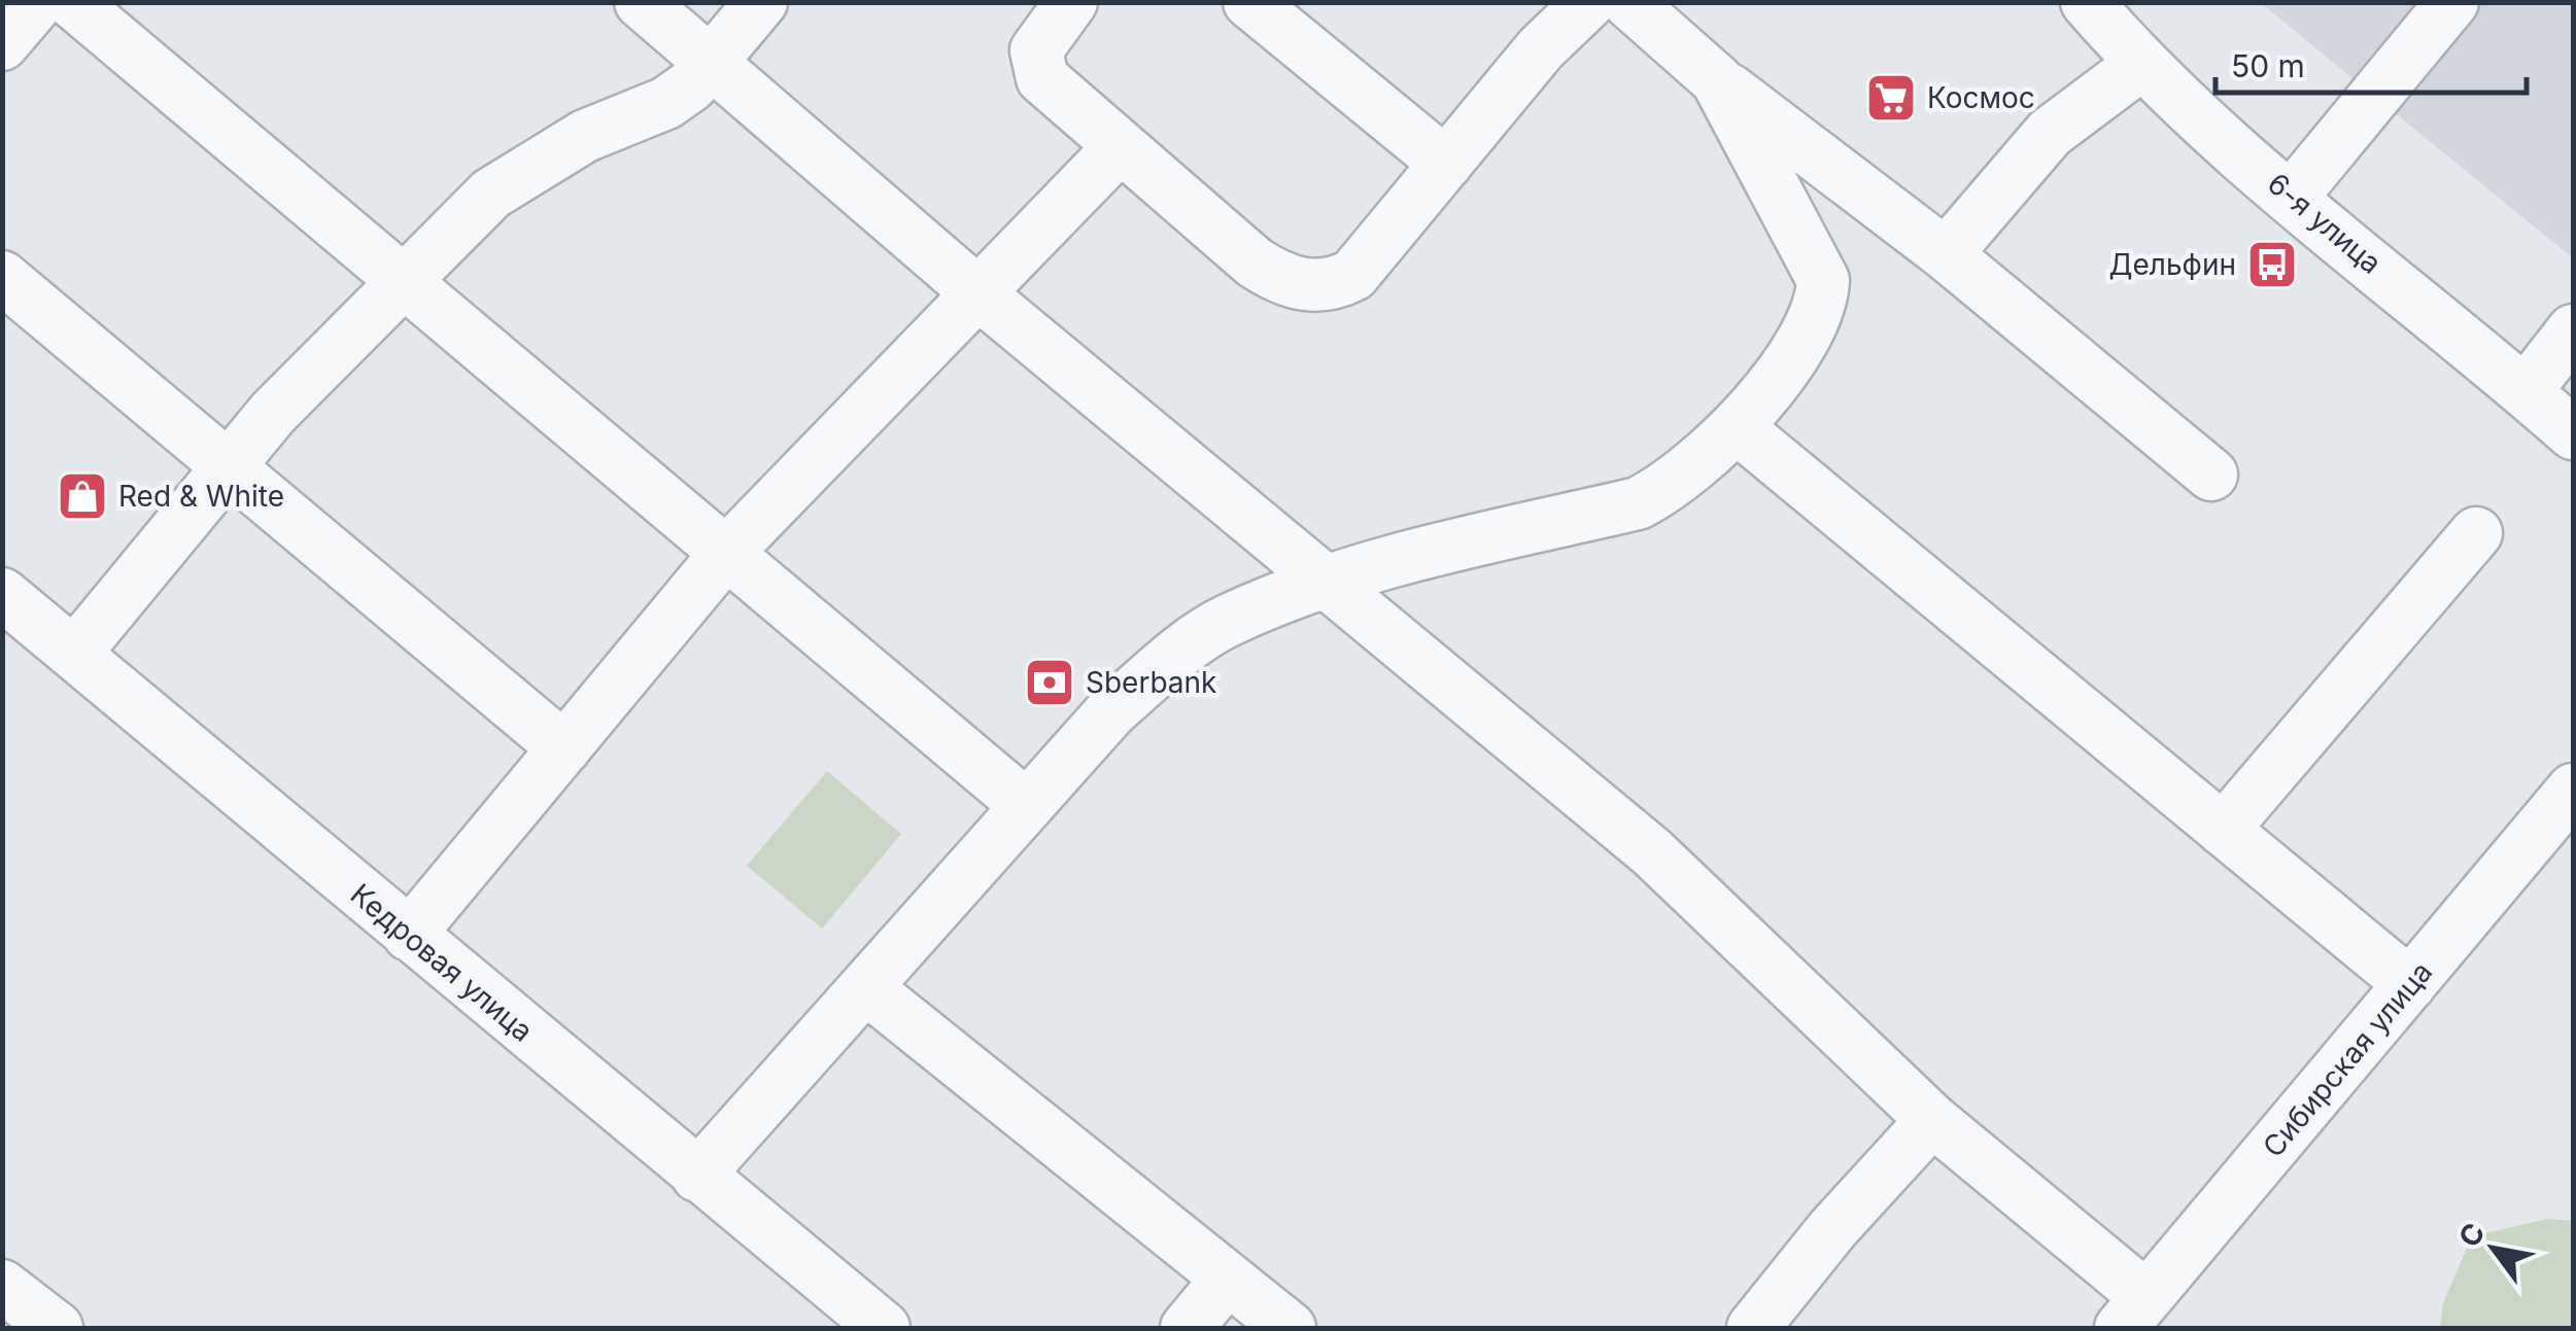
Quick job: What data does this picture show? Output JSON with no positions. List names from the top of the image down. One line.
{"streets":{"street":["6-я улица","Кедровая улица","Сибирская улица"]},"places":{"supermarket":["Космос"],"bus stop":["Дельфин"],"shop":["Red & White"],"bank":["Sberbank"]},"scale_bar":"50 m","north":"top left"}
